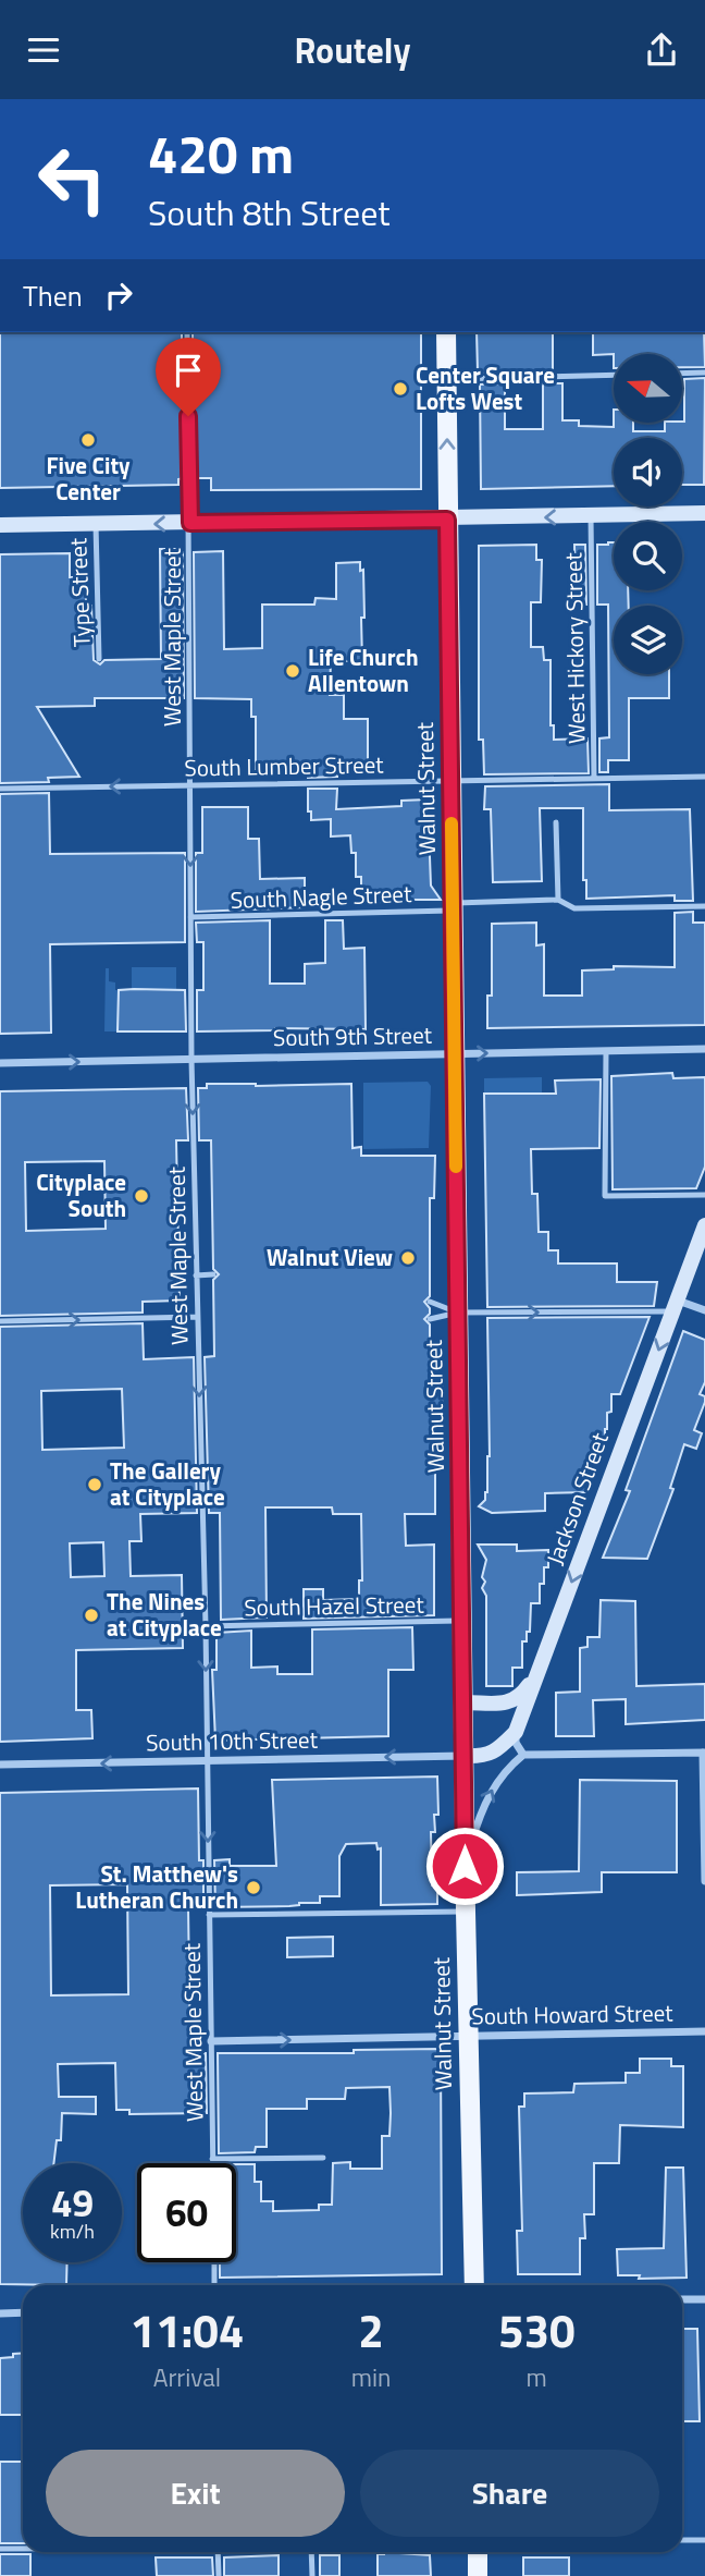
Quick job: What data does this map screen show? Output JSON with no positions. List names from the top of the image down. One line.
{"streets":{"main road":["Walnut Street","Jackson Street"],"street":["South 9th Street","South 10th Street","South Howard Street"],"lane":["Type Street","West Maple Street","West Hickory Street","South Lumber Street","South Nagle Street","South Hazel Street"]},"crossings":[["West Maple Street","South Lumber Street"],["West Maple Street","South Nagle Street"],["West Maple Street","South 9th Street"],["West Maple Street","South Hazel Street"],["West Maple Street","South 10th Street"],["West Maple Street","South Howard Street"],["West Hickory Street","South Lumber Street"],["South Lumber Street","Walnut Street"],["Walnut Street","South Nagle Street"],["Walnut Street","South 9th Street"],["Walnut Street","South Hazel Street"],["Walnut Street","South 10th Street"],["Walnut Street","South Howard Street"]],"one_way":["West Maple Street","South 9th Street","Jackson Street","South 10th Street","South Howard Street"],"places":["Center Square Lofts West","Five City Center","Life Church Allentown","Cityplace South","Walnut View","The Gallery at Cityplace","The Nines at Cityplace","St. Matthew's Lutheran Church"],"north":"left","page":{"header":"Routely","turn":["420 m","South 8th Street"],"then":"Then","speed":"49 km/h","limit":"60","eta":["11:04","Arrival","2","min","530","m"],"buttons":["Exit","Share"]}}
